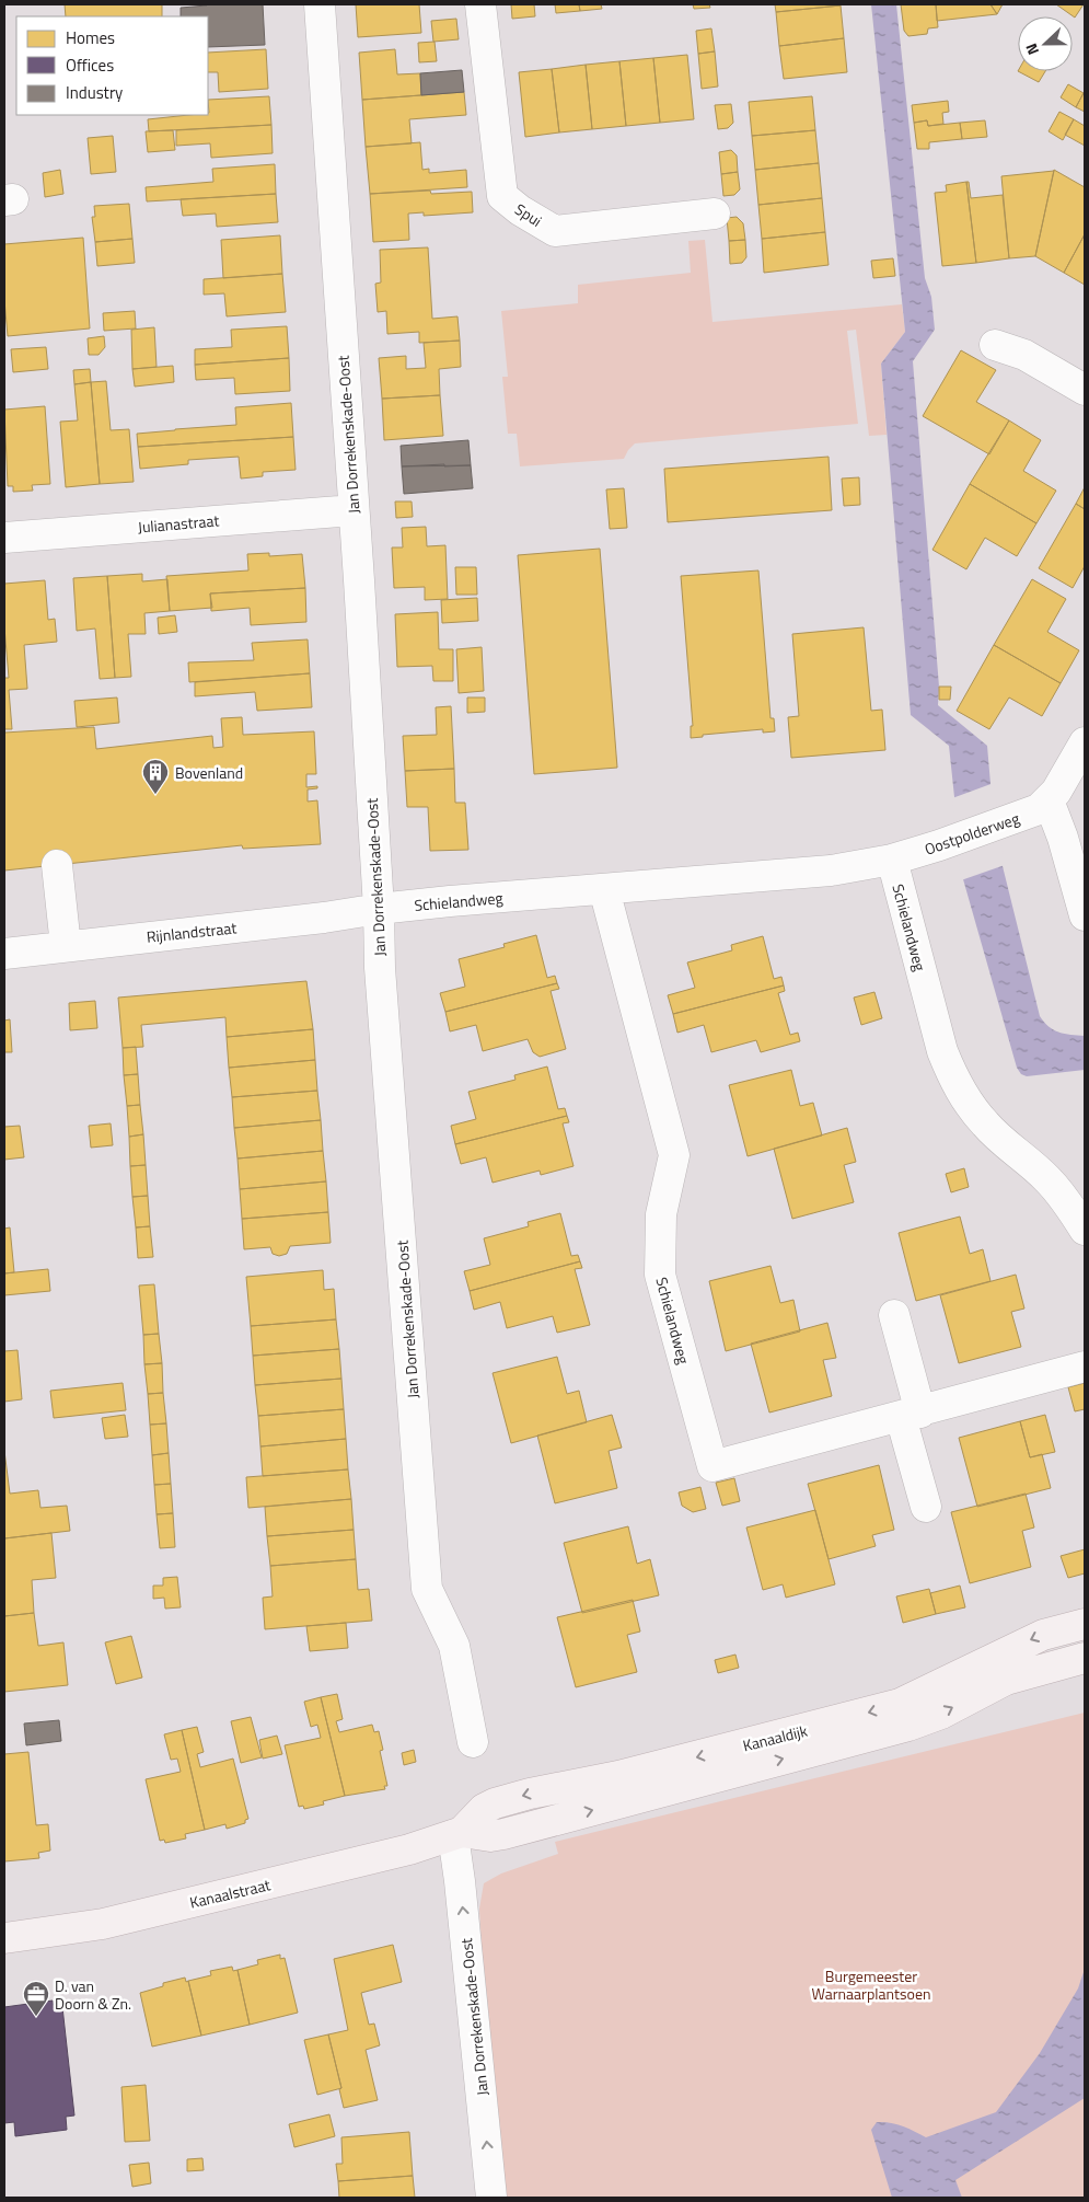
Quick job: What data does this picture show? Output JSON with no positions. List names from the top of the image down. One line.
{"streets":{"main road":["Kanaaldijk","Kanaalstraat"],"street":["Spui","Jan Dorrekenskade-Oost","Julianastraat","Oostpolderweg","Schielandweg","Rijnlandstraat"]},"crossings":[["Jan Dorrekenskade-Oost","Julianastraat"],["Jan Dorrekenskade-Oost","Schielandweg"],["Jan Dorrekenskade-Oost","Rijnlandstraat"],["Jan Dorrekenskade-Oost","Kanaaldijk"],["Jan Dorrekenskade-Oost","Kanaalstraat"],["Oostpolderweg","Schielandweg"],["Schielandweg","Rijnlandstraat"],["Kanaaldijk","Kanaalstraat"]],"parks":["Burgemeester Warnaarplantsoen"],"places":{"building":["Bovenland"],"office":["D. van Doorn & Zn."]},"legend":["Homes","Offices","Industry"],"north":"left"}
